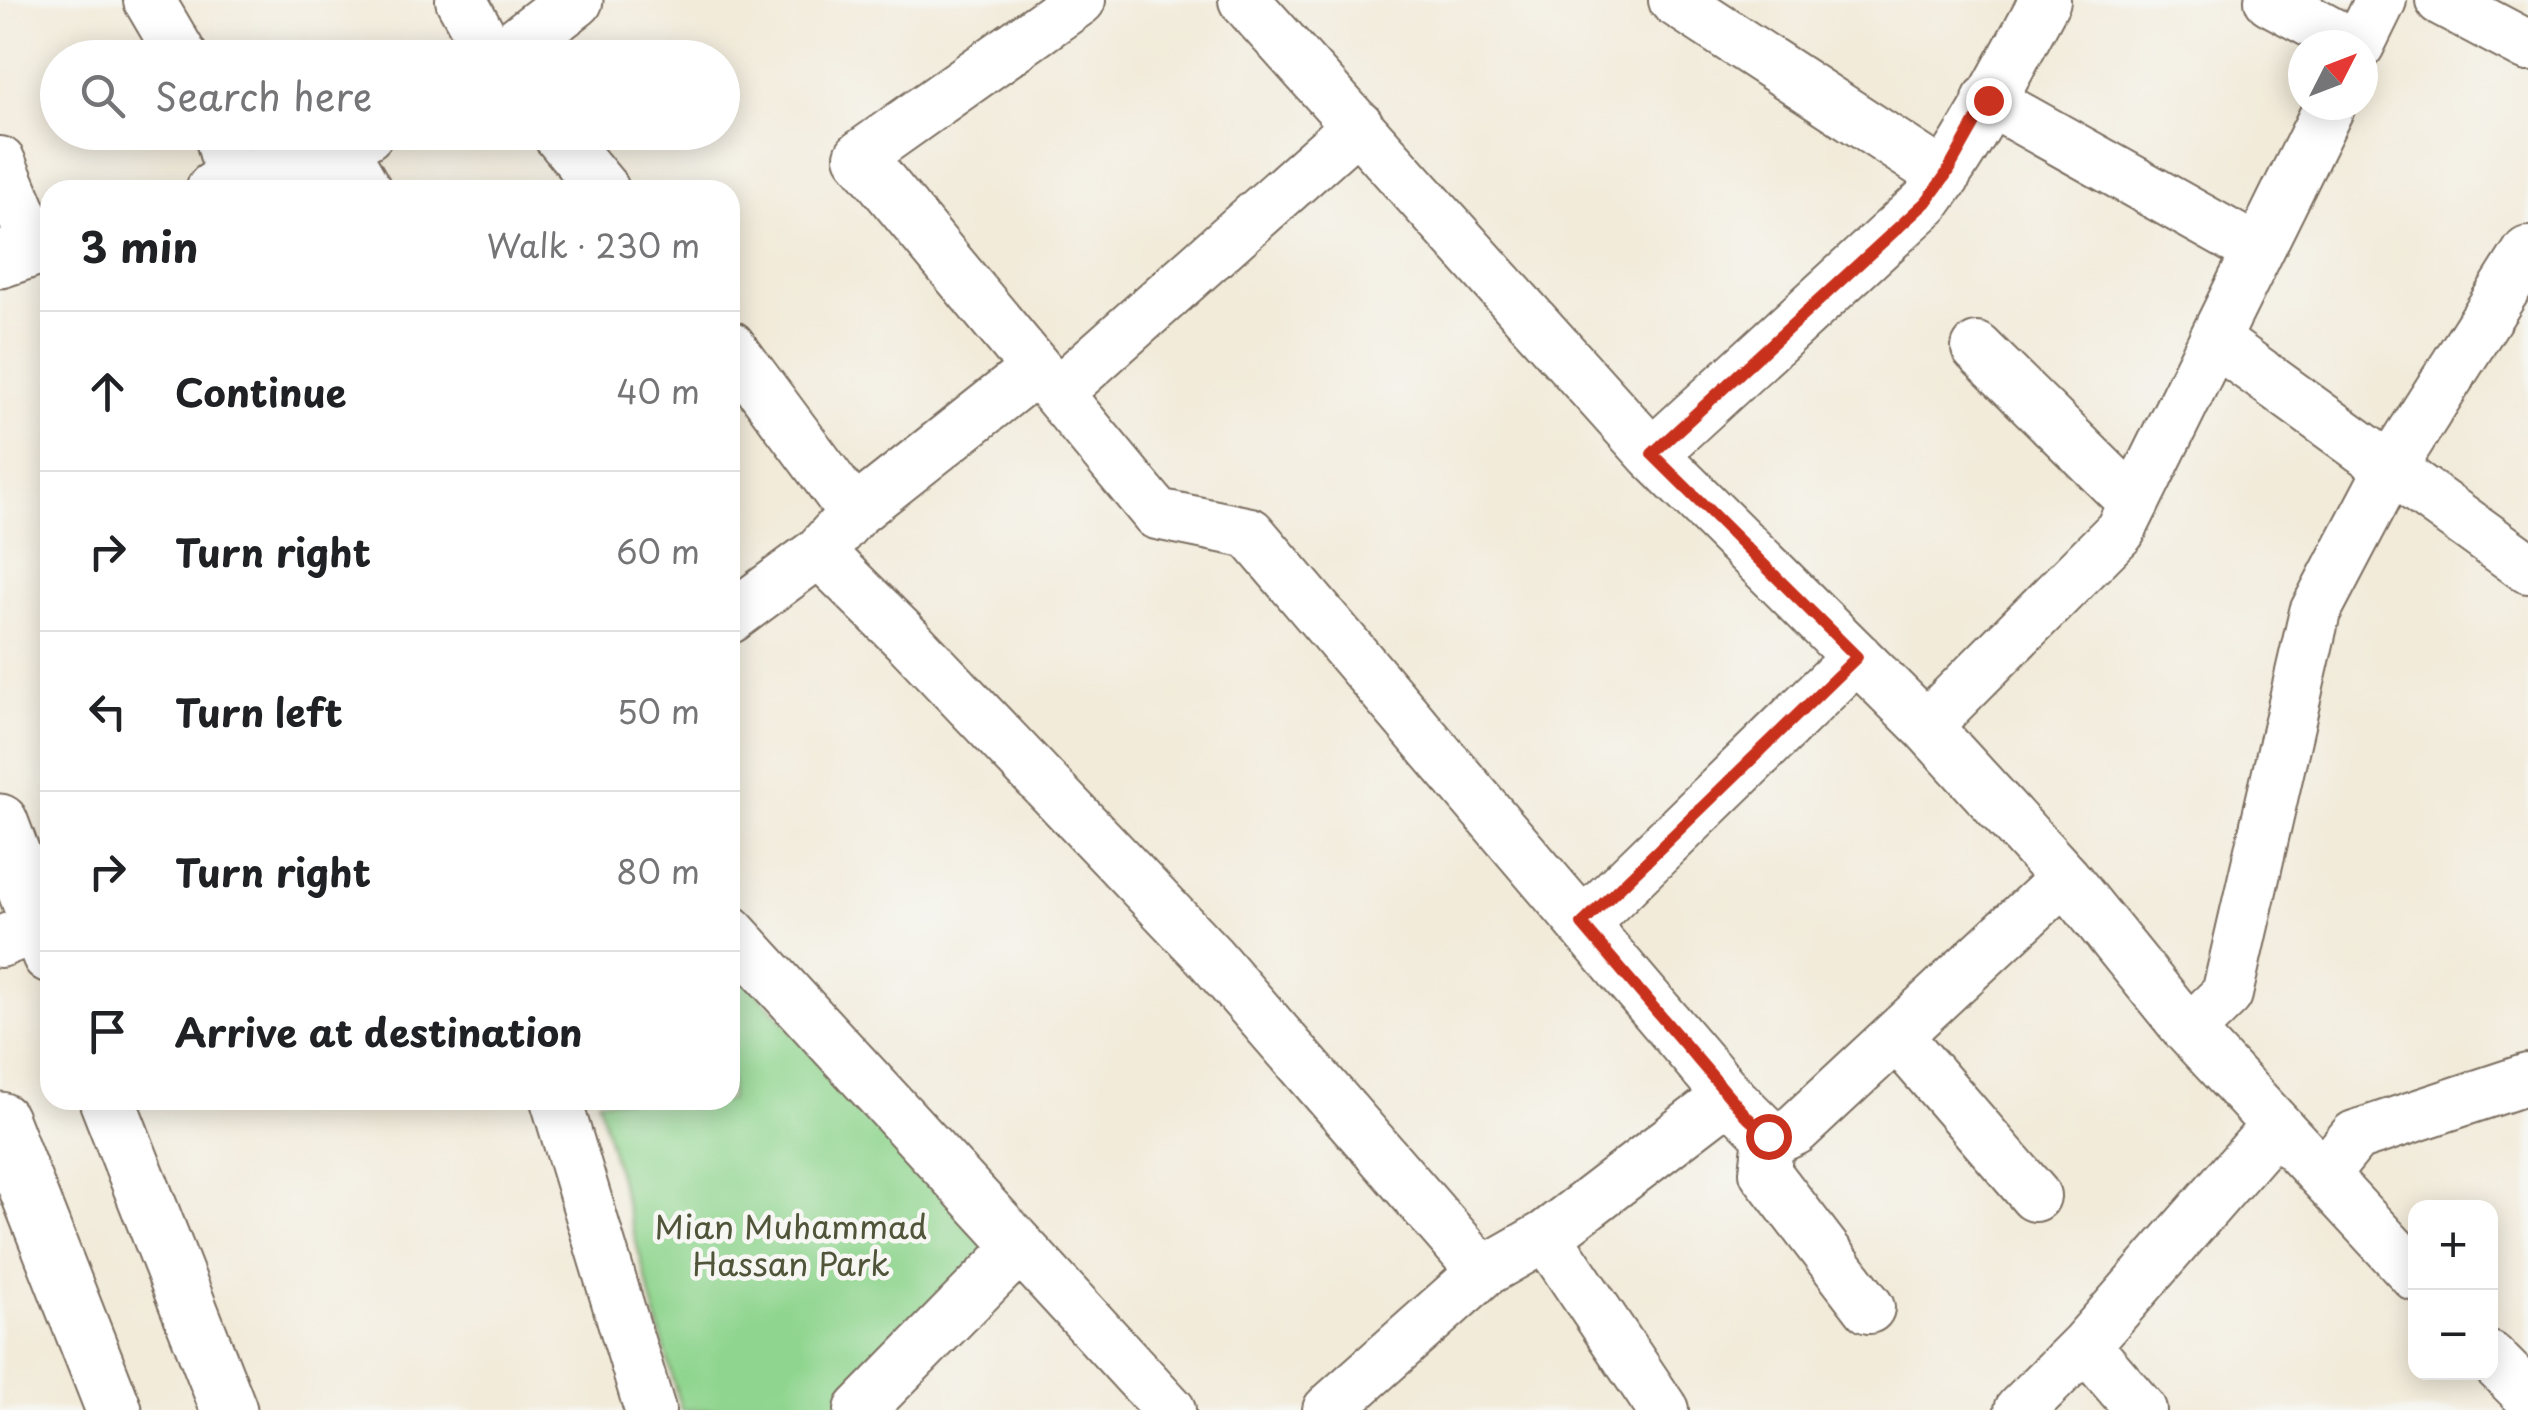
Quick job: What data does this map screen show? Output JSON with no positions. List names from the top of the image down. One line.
{"parks":["Mian Muhammad Hassan Park"],"north":"top right","page":{"search":"Search here","heading":["3 min","Walk · 230 m"],"list":[["Continue","40 m"],["Turn right","60 m"],["Turn left","50 m"],["Turn right","80 m"],"Arrive at destination"],"map_buttons":["+","−"]}}
